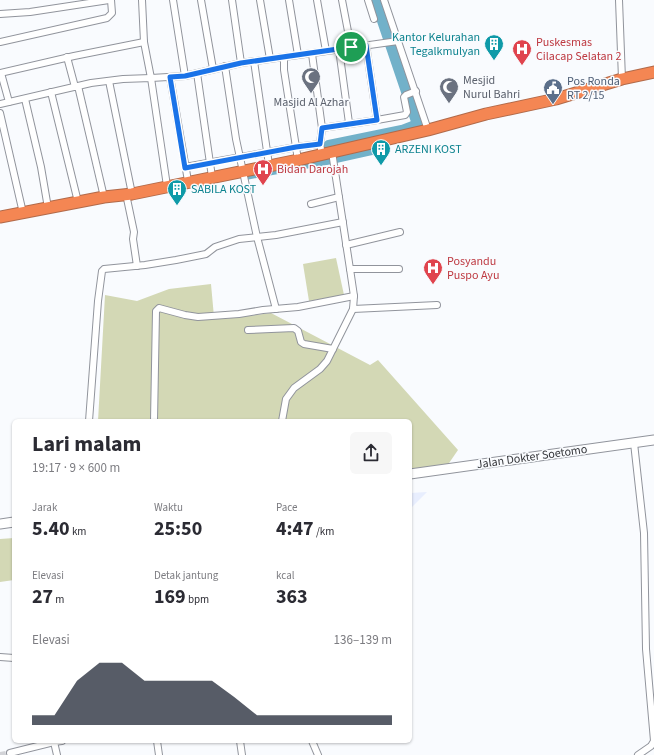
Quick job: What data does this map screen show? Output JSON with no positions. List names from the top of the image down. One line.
{"streets":{"street":["Jalan Dokter Soetomo"]},"places":{"building":["Kantor Kelurahan Tegalkmulyan","ARZENI KOST","SABILA KOST"],"hospital":["Puskesmas Cilacap Selatan 2","Bidan Darojah","Posyandu Puspo Ayu"],"mosque":["Masjid Al Azhar","Mesjid Nurul Bahri"],"public building":["Pos Ronda RT 2/15"]},"page":{"heading":["Lari malam","19:17 · 9 × 600 m"],"stats":[["Jarak","5.40 km"],["Waktu","25:50"],["Pace","4:47 /km"],["Elevasi","27 m"],["Detak jantung","169 bpm"],["kcal","363"]],"chart":["Elevasi","136–139 m"]}}
